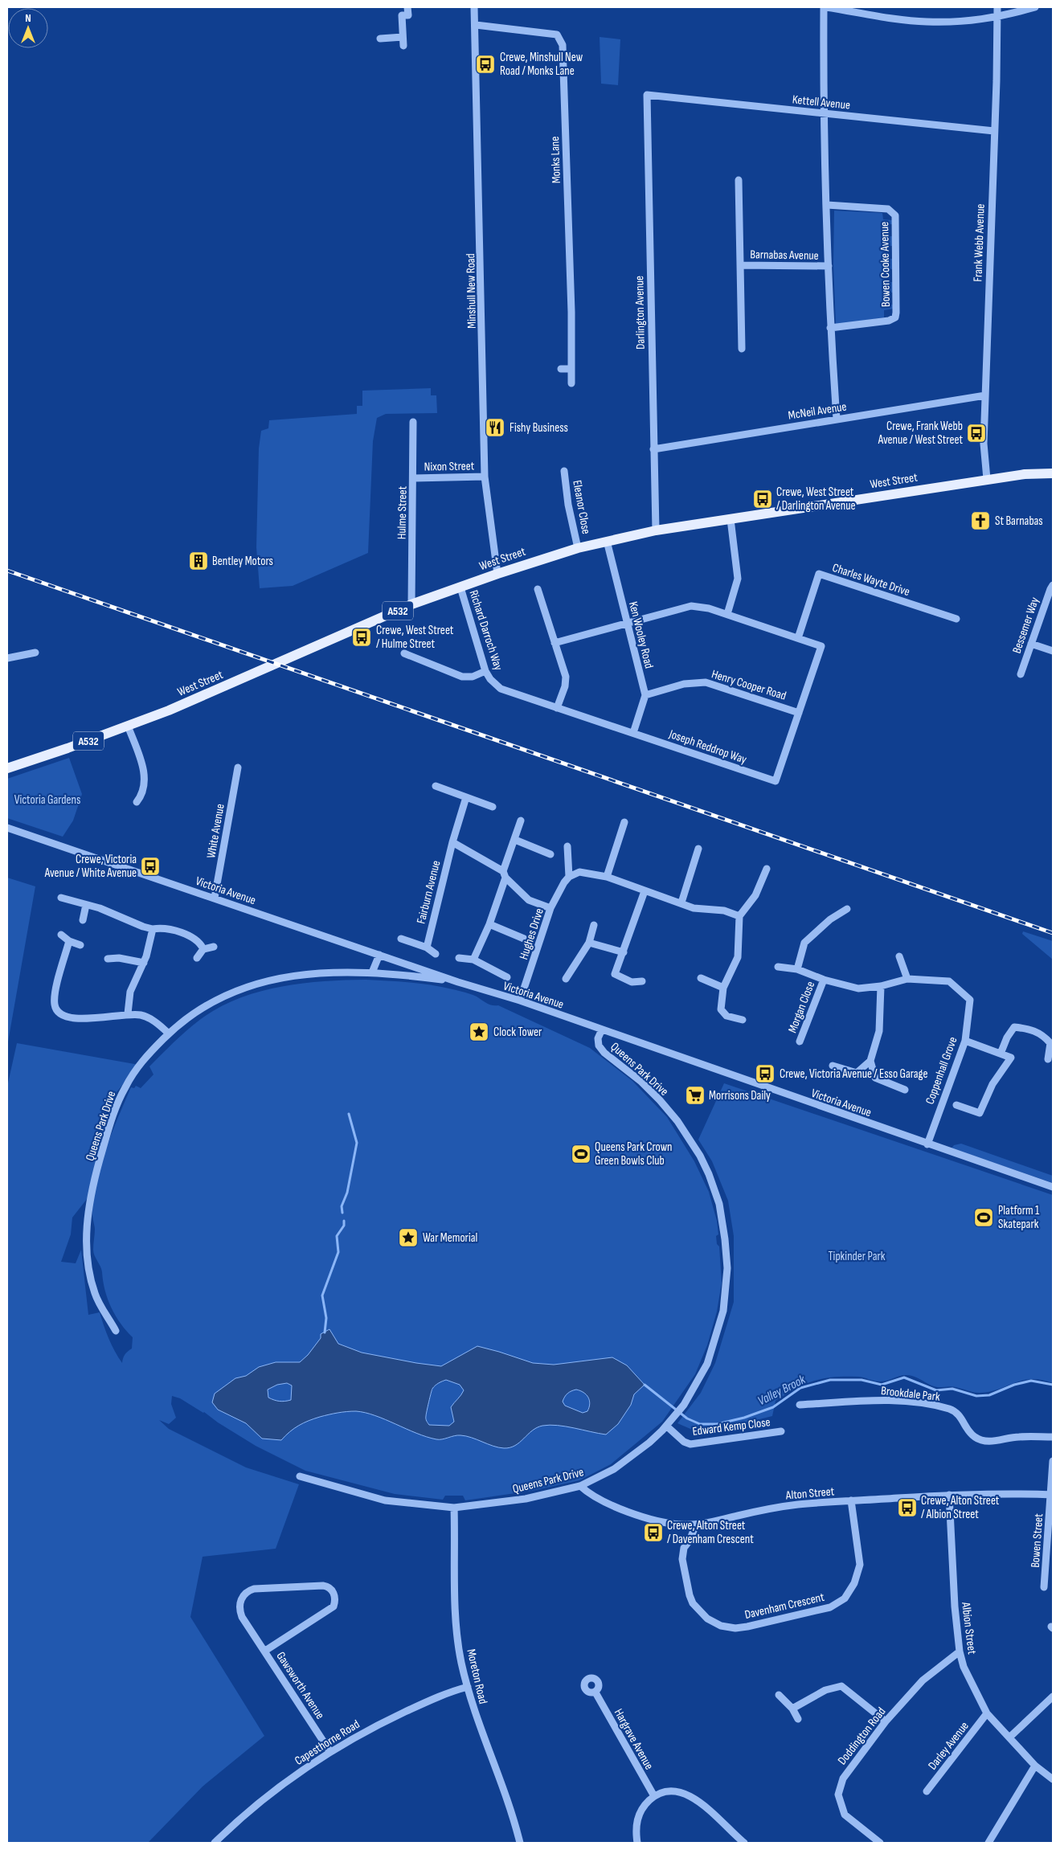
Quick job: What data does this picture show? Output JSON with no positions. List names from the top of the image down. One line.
{"streets":{"main road":["West Street","A532"],"street":["Kettell Avenue","Monks Lane","Frank Webb Avenue","Barnabas Avenue","Bowen Cooke Avenue","Minshull New Road","Darlington Avenue","McNeil Avenue","Nixon Street","Eleanor Close","Hulme Street","Charles Wayte Drive","Bessemer Way","Richard Darroch Way","Ken Wooley Road","Henry Cooper Road","Joseph Reddrop Way","White Avenue","Victoria Avenue","Fairburn Avenue","Hughes Drive","Morgan Close","Queens Park Drive","Coppenhall Grove","Brookdale Park","Edward Kemp Close","Alton Street","Bowen Street","Davenham Crescent","Albion Street","Moreton Road","Gawsworth Avenue","Doddington Road","Hargrave Avenue","Capesthorne Road","Darley Avenue"]},"crossings":[["Kettell Avenue","Frank Webb Avenue"],["Kettell Avenue","Darlington Avenue"],["Monks Lane","Minshull New Road"],["Frank Webb Avenue","McNeil Avenue"],["Frank Webb Avenue","West Street"],["Minshull New Road","Nixon Street"],["Minshull New Road","West Street"],["Darlington Avenue","McNeil Avenue"],["Darlington Avenue","West Street"],["Nixon Street","Hulme Street"],["West Street","Eleanor Close"],["West Street","Hulme Street"],["West Street","Richard Darroch Way"],["West Street","Ken Wooley Road"],["Richard Darroch Way","Joseph Reddrop Way"],["Ken Wooley Road","Henry Cooper Road"],["Henry Cooper Road","Joseph Reddrop Way"],["White Avenue","Victoria Avenue"],["Victoria Avenue","Hughes Drive"],["Victoria Avenue","Queens Park Drive"],["Victoria Avenue","Coppenhall Grove"],["Morgan Close","Coppenhall Grove"],["Queens Park Drive","Edward Kemp Close"],["Queens Park Drive","Alton Street"],["Queens Park Drive","Moreton Road"],["Alton Street","Bowen Street"],["Alton Street","Davenham Crescent"],["Alton Street","Albion Street"],["Albion Street","Doddington Road"],["Albion Street","Darley Avenue"],["Moreton Road","Capesthorne Road"],["Gawsworth Avenue","Capesthorne Road"]],"water":["Valley Brook"],"parks":["Victoria Gardens","Tipkinder Park"],"places":{"bus stop":["Crewe, Minshull New Road / Monks Lane","Crewe, Frank Webb Avenue / West Street","Crewe, West Street / Darlington Avenue","Crewe, West Street / Hulme Street","Crewe, Victoria Avenue / White Avenue","Crewe, Victoria Avenue / Esso Garage","Crewe, Alton Street / Albion Street","Crewe, Alton Street / Davenham Crescent"],"restaurant":["Fishy Business"],"church":["St Barnabas"],"building":["Bentley Motors"],"place":["Clock Tower","War Memorial"],"supermarket":["Morrisons Daily"],"sports":["Queens Park Crown Green Bowls Club","Platform 1 Skatepark"]},"north":"top"}
